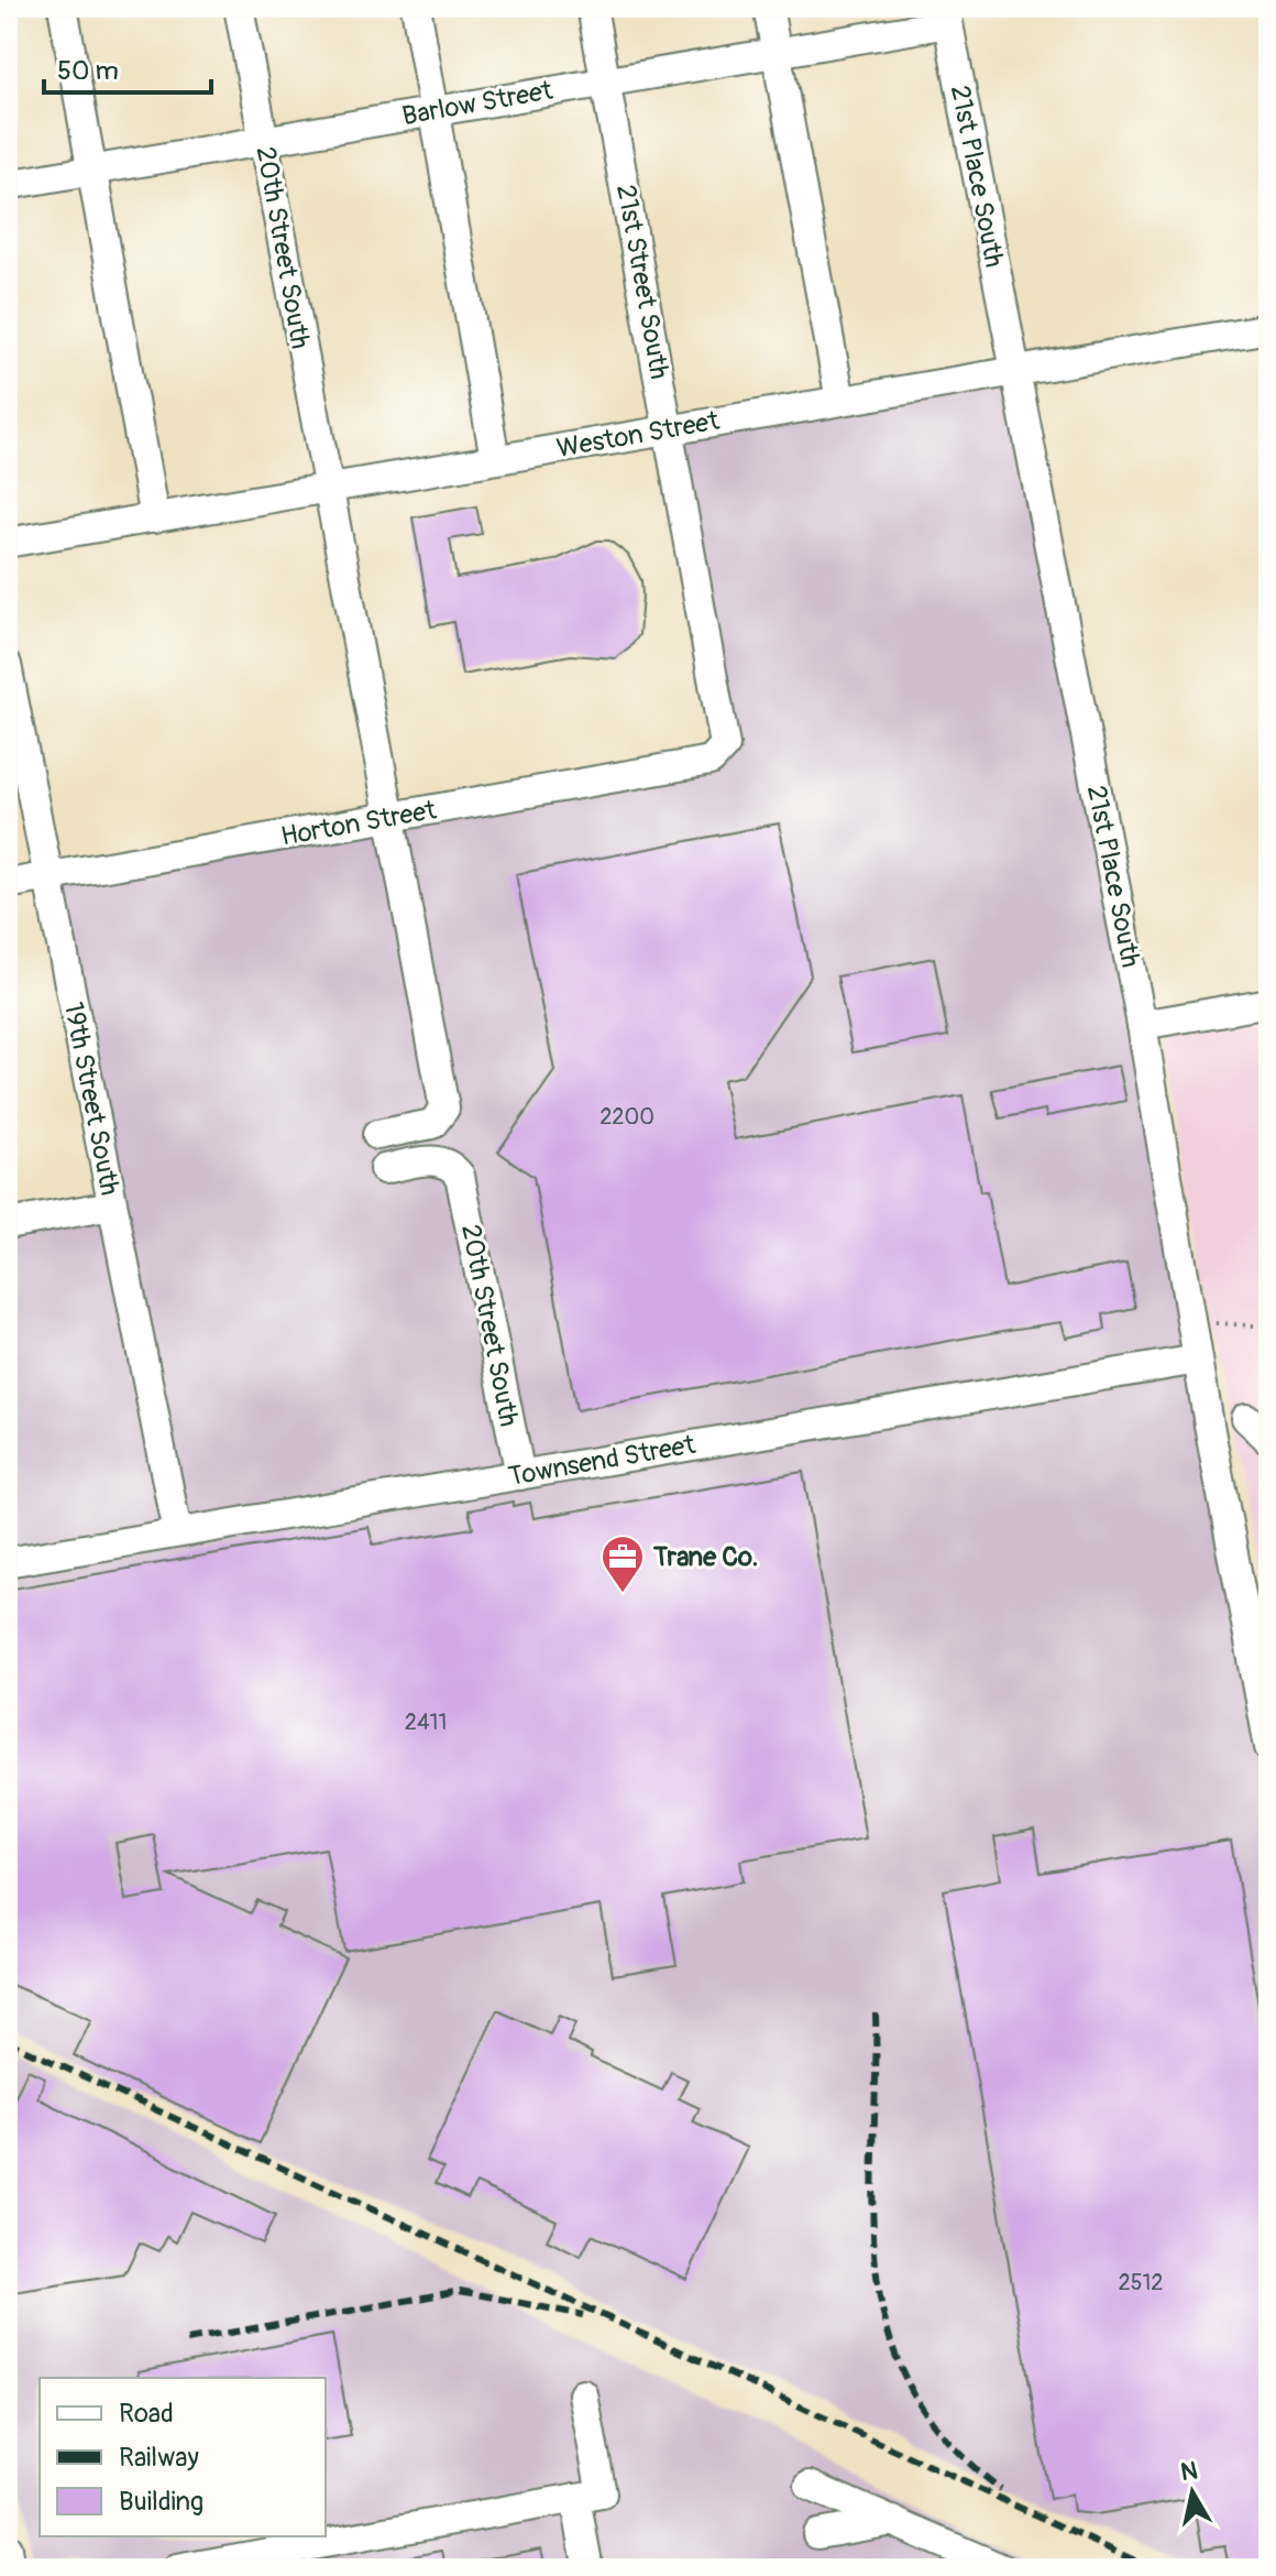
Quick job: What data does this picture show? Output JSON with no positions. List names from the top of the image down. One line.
{"streets":{"street":["Barlow Street","21st Place South","20th Street South","21st Street South","Weston Street","Horton Street","19th Street South","Townsend Street"]},"crossings":[["Barlow Street","21st Place South"],["Barlow Street","20th Street South"],["Barlow Street","21st Street South"],["21st Place South","Weston Street"],["21st Place South","Townsend Street"],["20th Street South","Weston Street"],["20th Street South","Horton Street"],["20th Street South","Townsend Street"],["21st Street South","Weston Street"],["21st Street South","Horton Street"],["Horton Street","19th Street South"],["19th Street South","Townsend Street"]],"places":{"office":["Trane Co."]},"house_numbers":["2200","2411","2512"],"legend":["Road","Railway","Building"],"scale_bar":"50 m","north":"top"}
